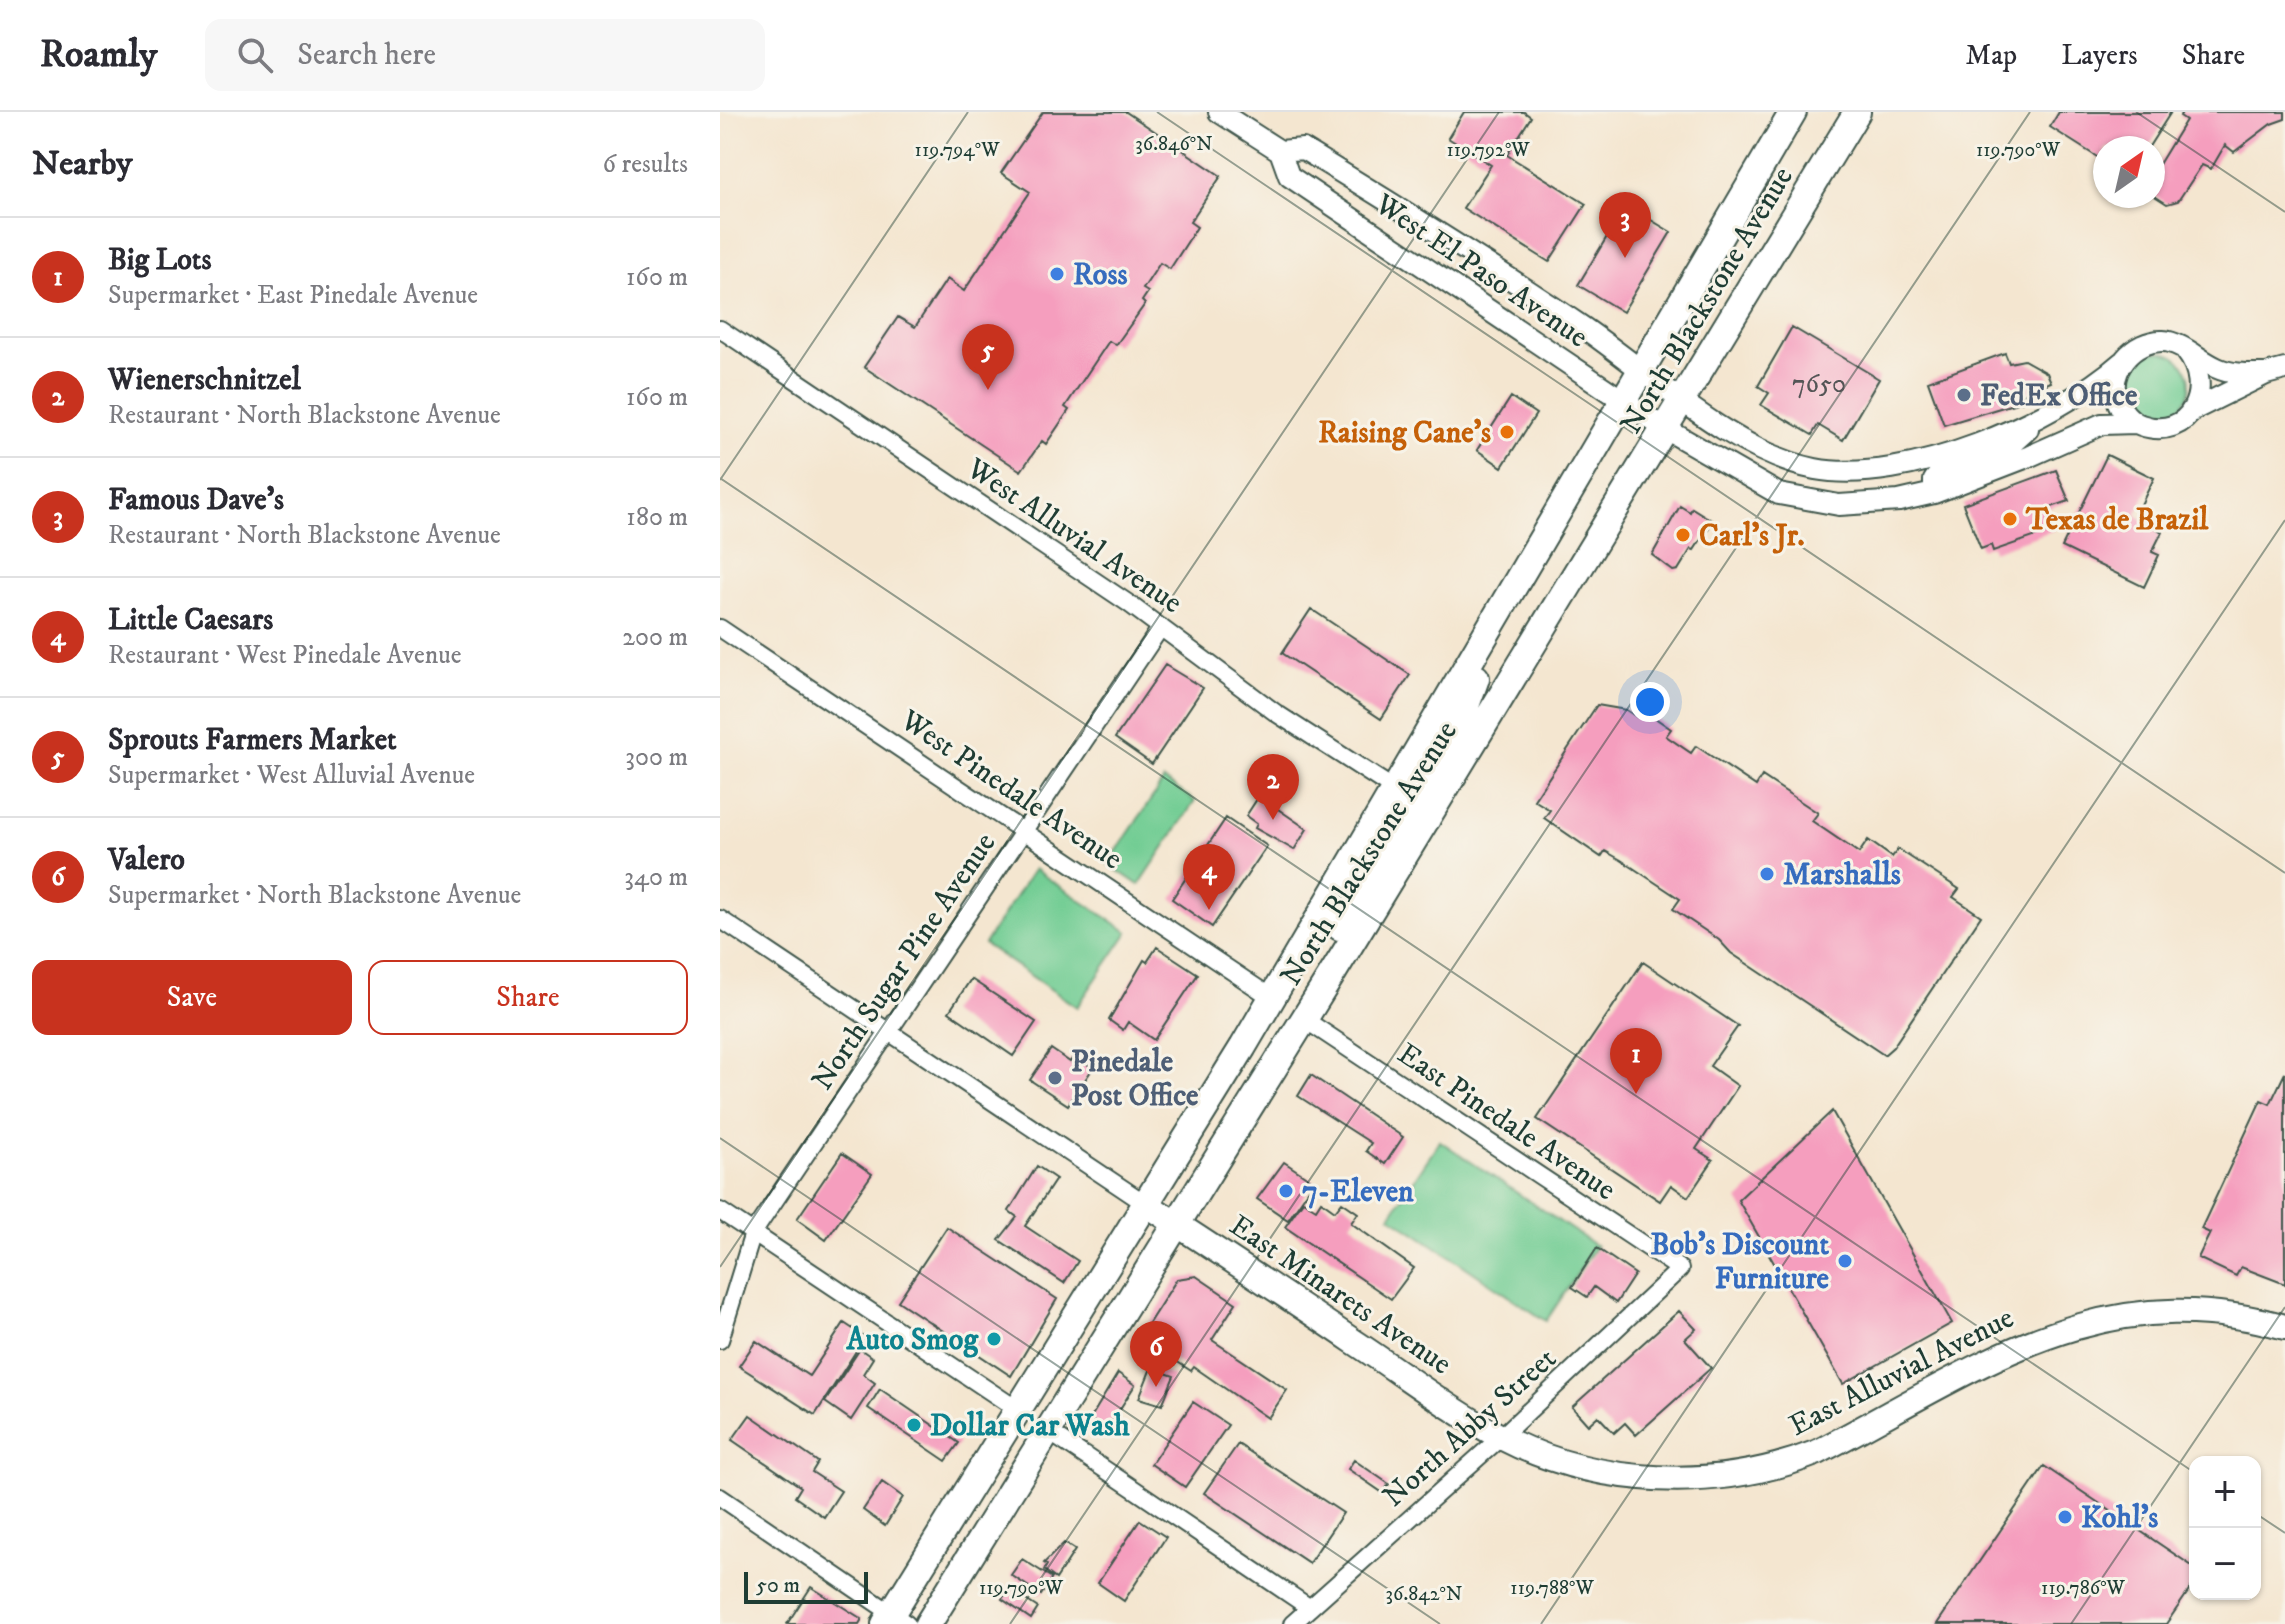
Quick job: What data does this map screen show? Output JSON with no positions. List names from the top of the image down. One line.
{"streets":{"main road":["North Blackstone Avenue","East Minarets Avenue","East Alluvial Avenue"],"street":["West El Paso Avenue","West Alluvial Avenue","West Pinedale Avenue","North Sugar Pine Avenue","East Pinedale Avenue","North Abby Street"]},"crossings":[["West El Paso Avenue","North Blackstone Avenue"],["North Blackstone Avenue","West Alluvial Avenue"],["North Blackstone Avenue","West Pinedale Avenue"],["North Blackstone Avenue","East Pinedale Avenue"],["North Blackstone Avenue","East Minarets Avenue"],["West Alluvial Avenue","North Sugar Pine Avenue"],["West Pinedale Avenue","North Sugar Pine Avenue"],["East Pinedale Avenue","North Abby Street"],["East Minarets Avenue","East Alluvial Avenue"],["East Minarets Avenue","North Abby Street"],["East Alluvial Avenue","North Abby Street"]],"places":["Ross","FedEx Office","Raising Cane's","Texas de Brazil","Carl's Jr.","Marshalls","Pinedale Post Office","7-Eleven","Bob's Discount Furniture","Auto Smog","Dollar Car Wash","Kohl's"],"house_numbers":["7650"],"scale_bar":"50 m","north":"top right","page":{"header":"Roamly","search":"Search here","nav":["Map","Layers","Share"],"heading":["Nearby","6 results"],"pins":["3","5","2","4","1","6"],"list":[{"mark":"1","name":"Big Lots","note":"Supermarket · East Pinedale Avenue","value":"160 m"},{"mark":"2","name":"Wienerschnitzel","note":"Restaurant · North Blackstone Avenue","value":"160 m"},{"mark":"3","name":"Famous Dave's","note":"Restaurant · North Blackstone Avenue","value":"180 m"},{"mark":"4","name":"Little Caesars","note":"Restaurant · West Pinedale Avenue","value":"200 m"},{"mark":"5","name":"Sprouts Farmers Market","note":"Supermarket · West Alluvial Avenue","value":"300 m"},{"mark":"6","name":"Valero","note":"Supermarket · North Blackstone Avenue","value":"340 m"}],"buttons":["Save","Share"],"map_buttons":["+","−"],"scale":"50 m"},"coordinates":["36.846°N","119.794°W","119.792°W","119.790°W","119.788°W","119.786°W","36.842°N"]}
